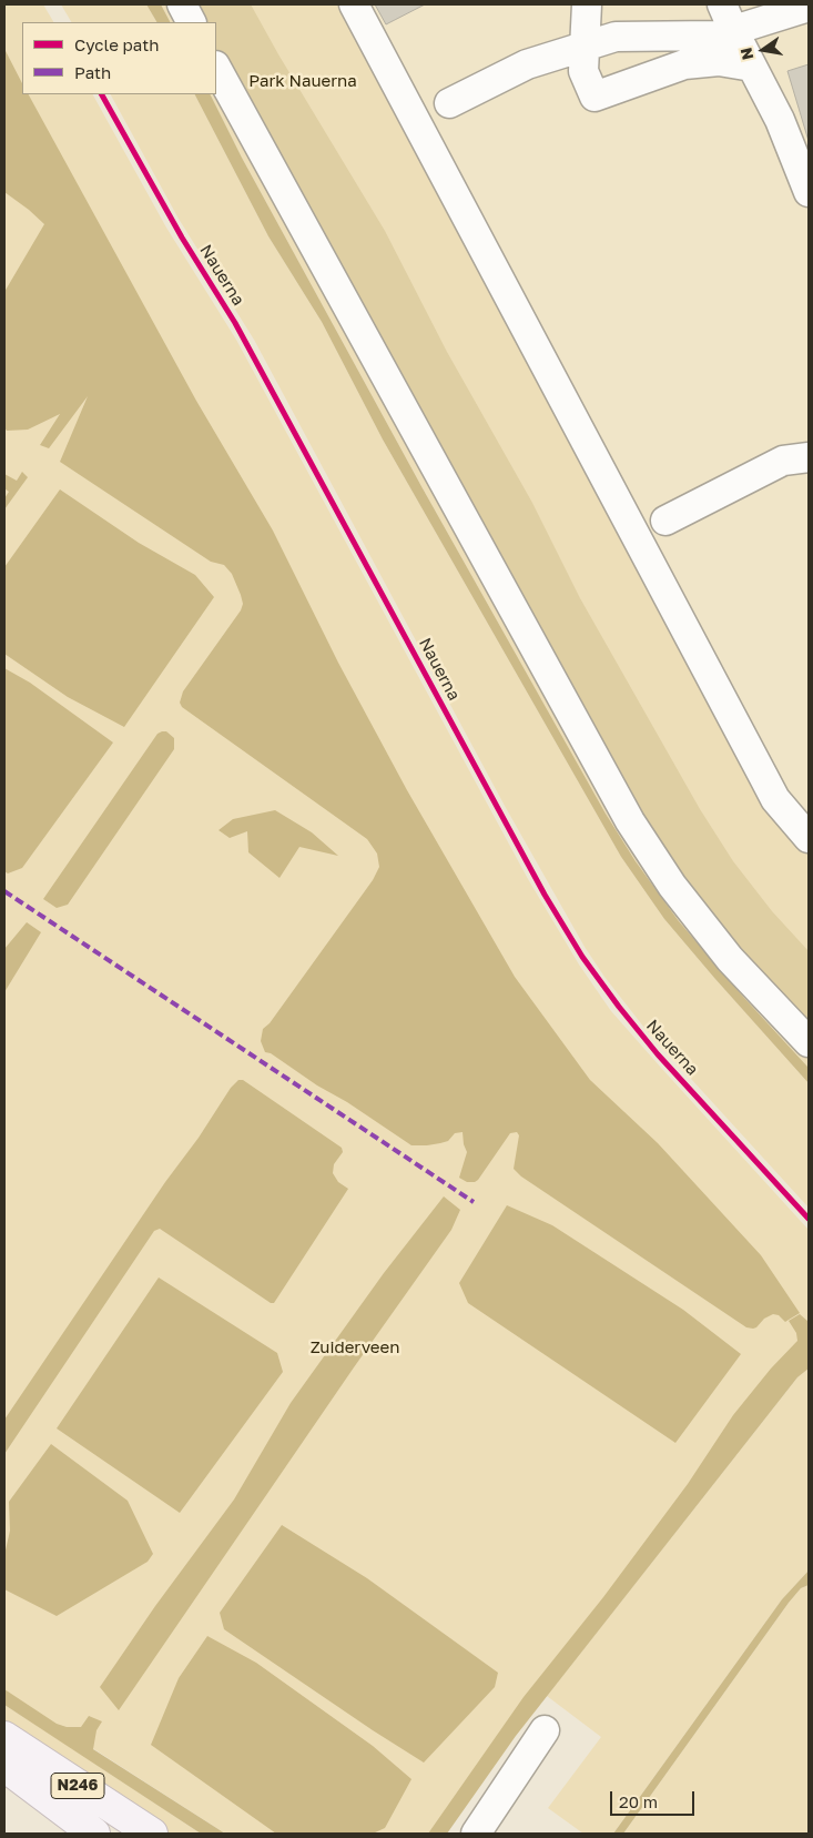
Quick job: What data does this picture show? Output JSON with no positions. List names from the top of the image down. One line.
{"streets":{"main road":["N246"],"cycle path":["Nauerna"]},"parks":["Park Nauerna","Zuiderveen"],"legend":["Cycle path","Path"],"scale_bar":"20 m","north":"left"}
